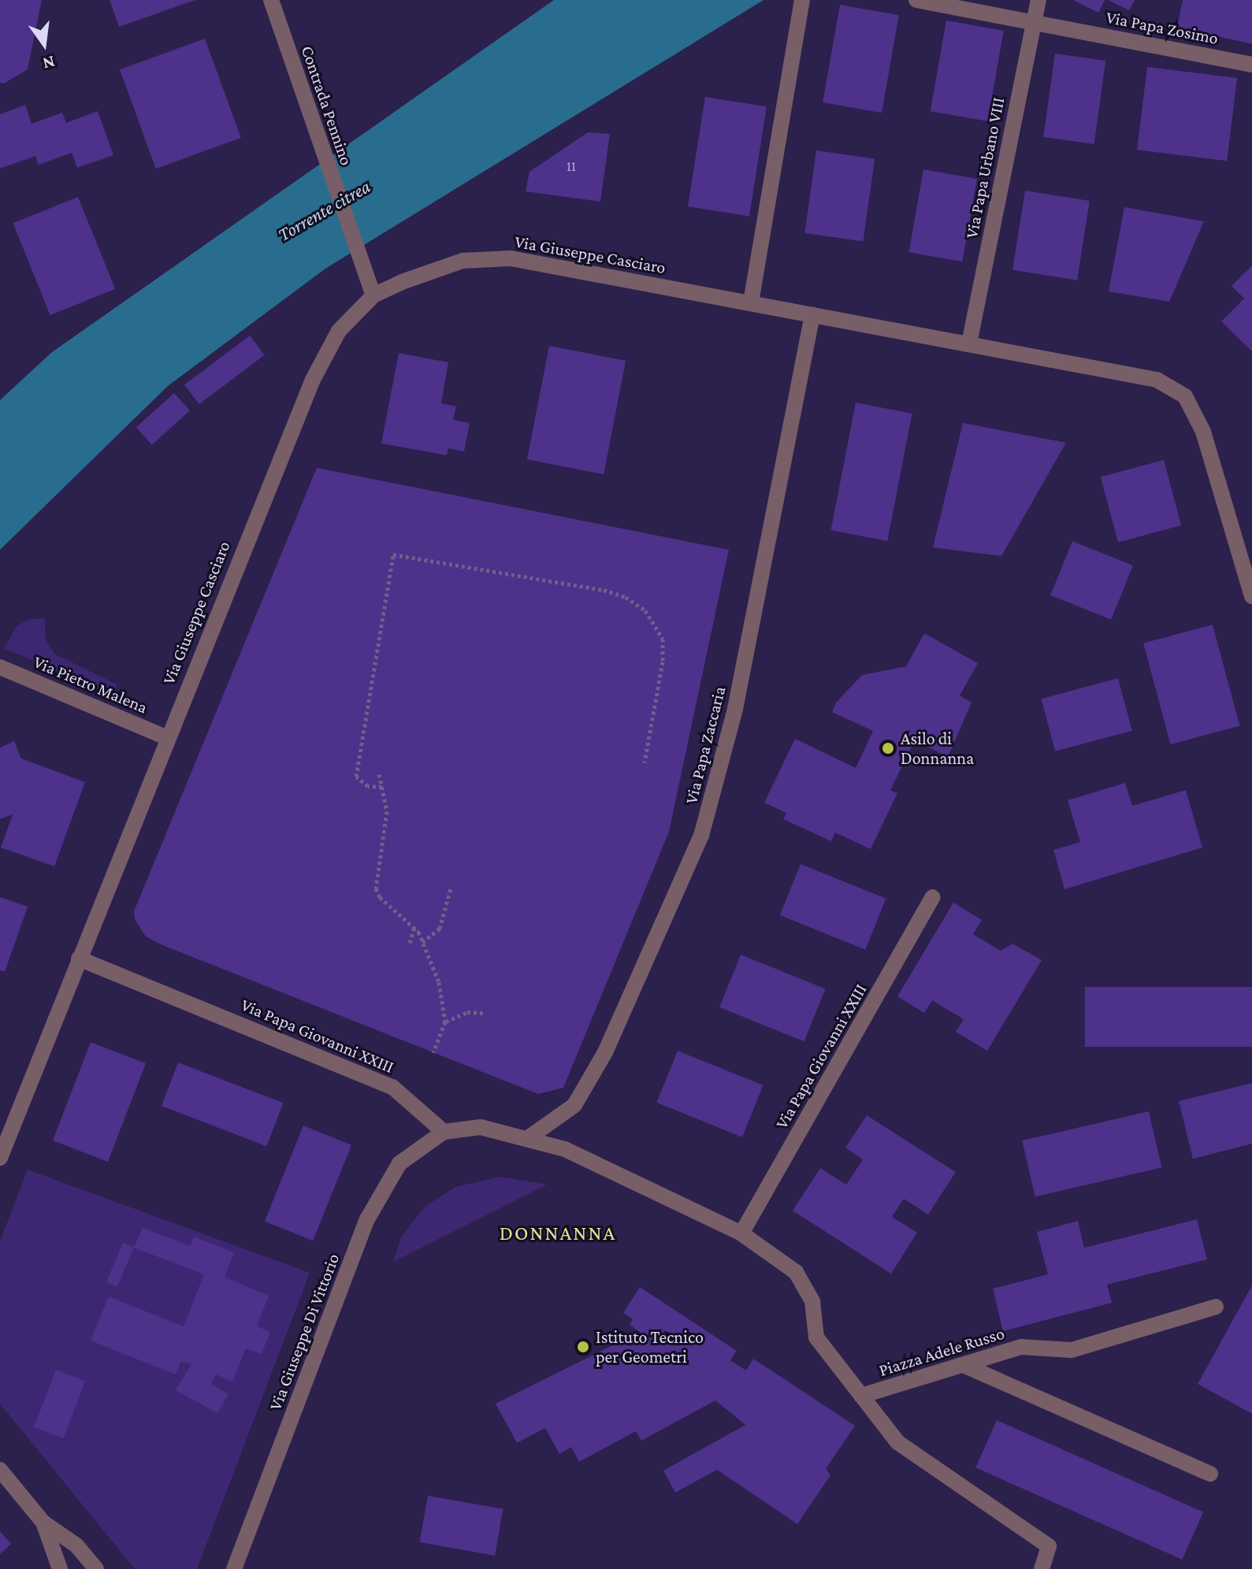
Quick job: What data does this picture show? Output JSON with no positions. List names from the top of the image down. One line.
{"streets":{"street":["Via Papa Zosimo","Contrada Pennino","Via Papa Urbano VIII","Via Giuseppe Casciaro","Via Pietro Malena","Via Papa Zaccaria","Via Papa Giovanni XXIII","Via Giuseppe Di Vittorio","Piazza Adele Russo"]},"crossings":[["Via Papa Zosimo","Via Papa Urbano VIII"],["Contrada Pennino","Via Giuseppe Casciaro"],["Via Papa Urbano VIII","Via Giuseppe Casciaro"],["Via Giuseppe Casciaro","Via Pietro Malena"],["Via Giuseppe Casciaro","Via Papa Zaccaria"],["Via Giuseppe Casciaro","Via Papa Giovanni XXIII"],["Via Papa Giovanni XXIII","Via Giuseppe Di Vittorio"]],"districts":["DONNANNA"],"water":["Torrente citrea"],"places":["Asilo di Donnanna","Istituto Tecnico per Geometri"],"house_numbers":["11"],"north":"bottom"}
